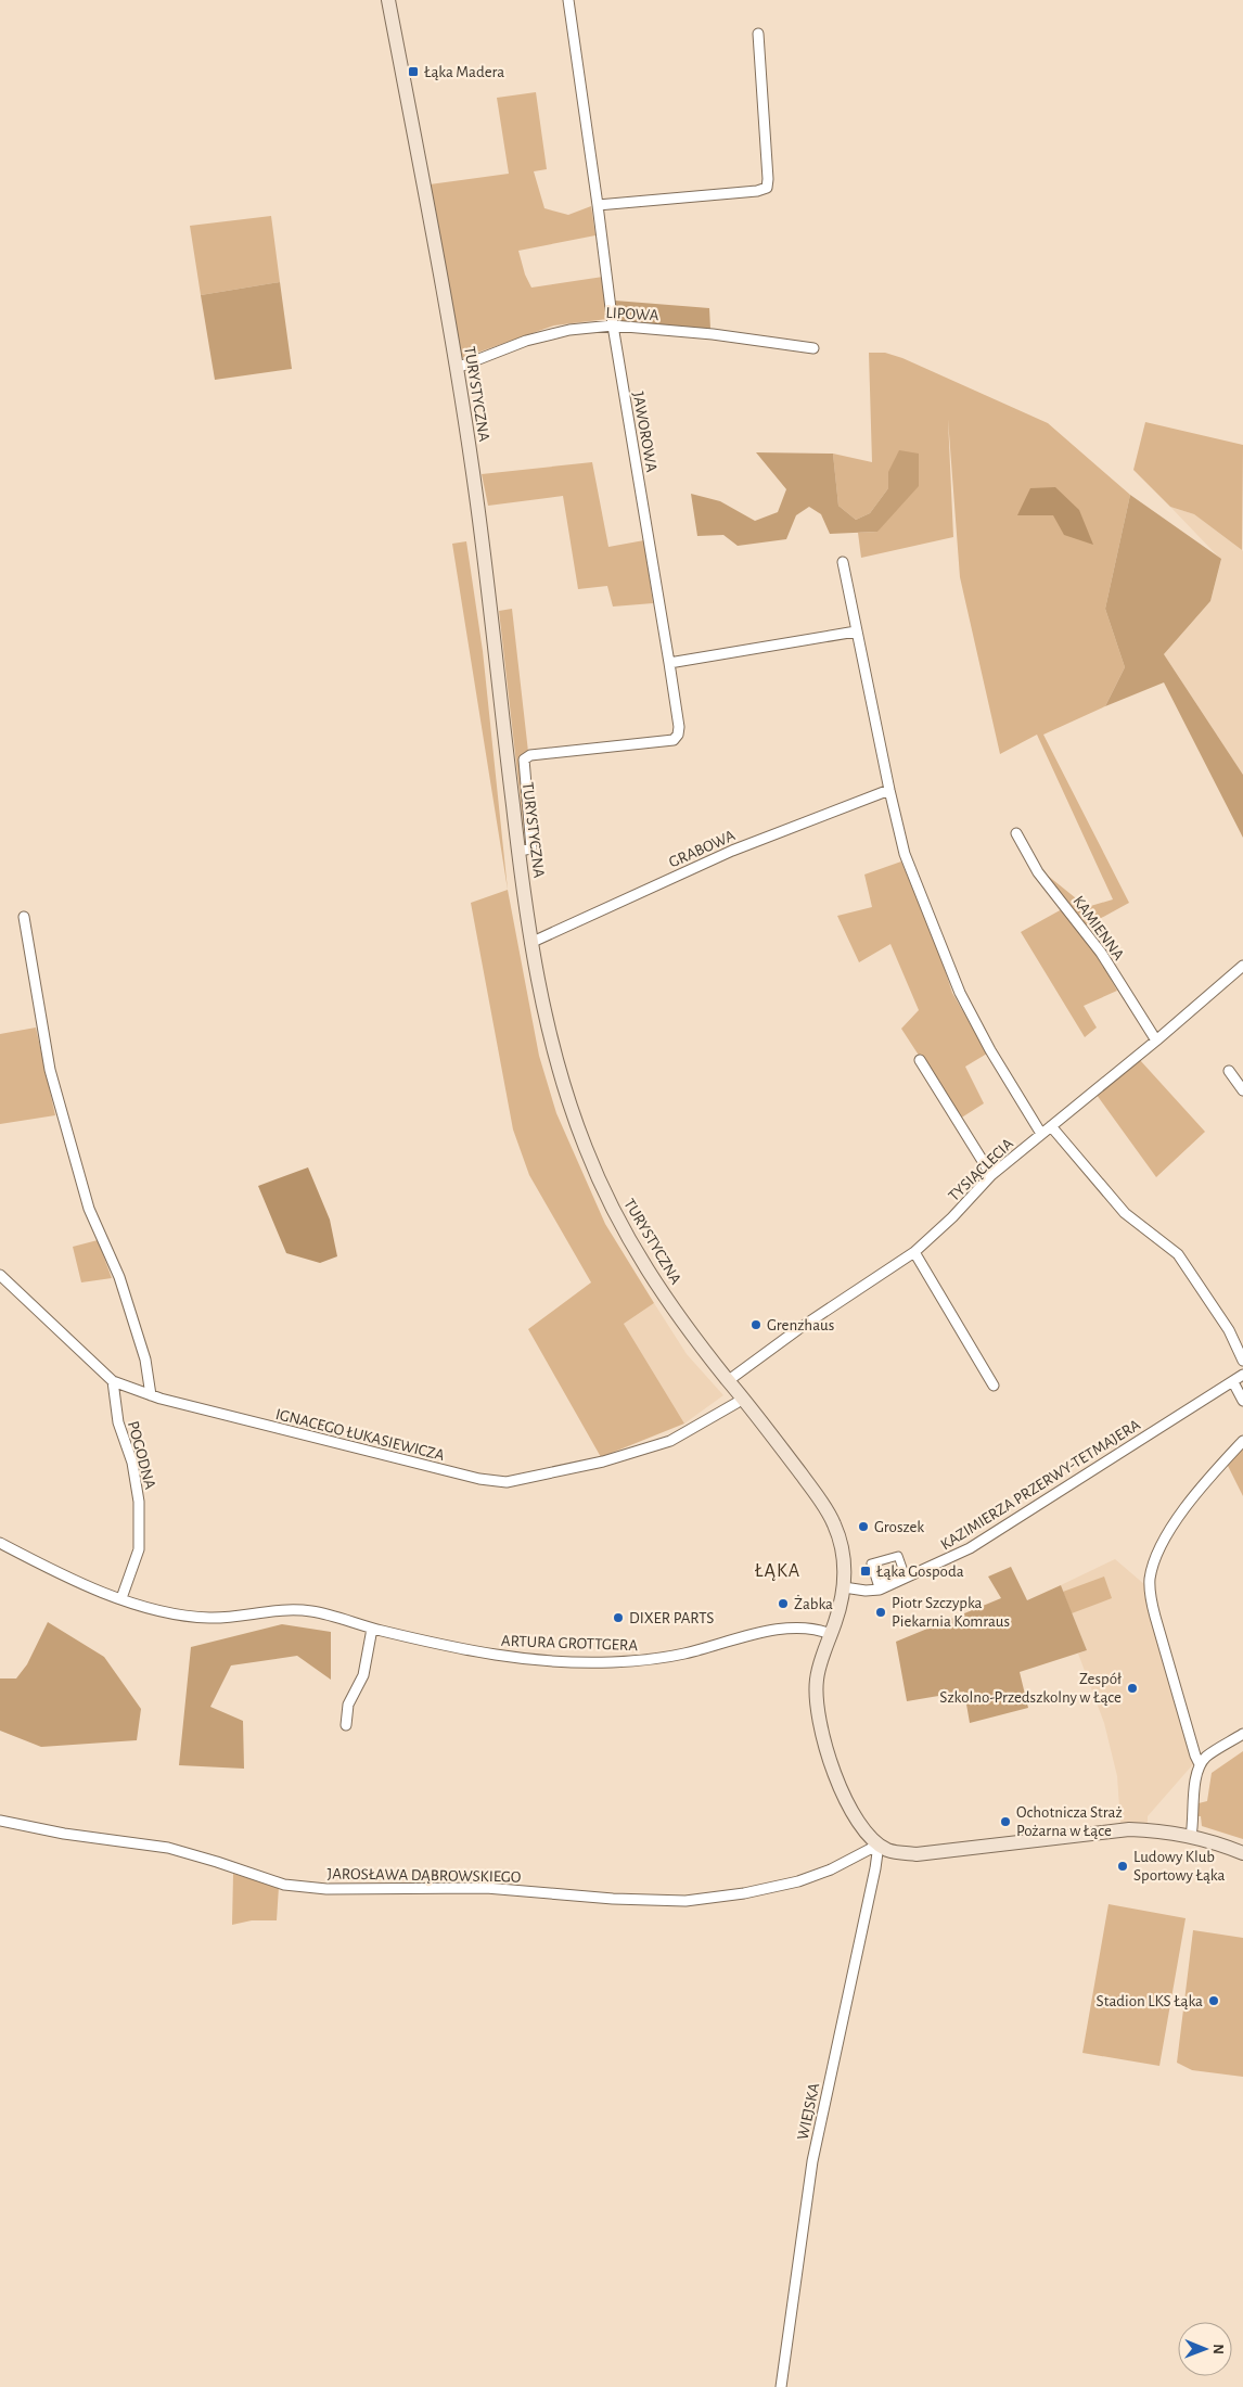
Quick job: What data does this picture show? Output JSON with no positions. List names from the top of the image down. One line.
{"streets":{"main road":["TURYSTYCZNA"],"street":["LIPOWA","JAWOROWA","GRABOWA","KAMIENNA","TYSIĄCLECIA","IGNACEGO ŁUKASIEWICZA","POGODNA","KAZIMIERZA PRZERWY-TETMAJERA","ARTURA GROTTGERA","JAROSŁAWA DĄBROWSKIEGO","WIEJSKA"]},"crossings":[["LIPOWA","TURYSTYCZNA"],["LIPOWA","JAWOROWA"],["TURYSTYCZNA","JAWOROWA"],["TURYSTYCZNA","GRABOWA"],["TURYSTYCZNA","TYSIĄCLECIA"],["TURYSTYCZNA","IGNACEGO ŁUKASIEWICZA"],["TURYSTYCZNA","KAZIMIERZA PRZERWY-TETMAJERA"],["TURYSTYCZNA","ARTURA GROTTGERA"],["KAMIENNA","TYSIĄCLECIA"],["IGNACEGO ŁUKASIEWICZA","POGODNA"],["POGODNA","ARTURA GROTTGERA"],["JAROSŁAWA DĄBROWSKIEGO","WIEJSKA"]],"districts":["ŁĄKA"],"places":{"transit":["Łąka Madera","Łąka Gospoda"],"other":["Grenzhaus","Groszek","Żabka","Piotr Szczypka Piekarnia Komraus","DIXER PARTS","Zespół Szkolno-Przedszkolny w Łące","Ochotnicza Straż Pożarna w Łące","Ludowy Klub Sportowy Łąka","Stadion LKS Łąka"]},"north":"right"}
